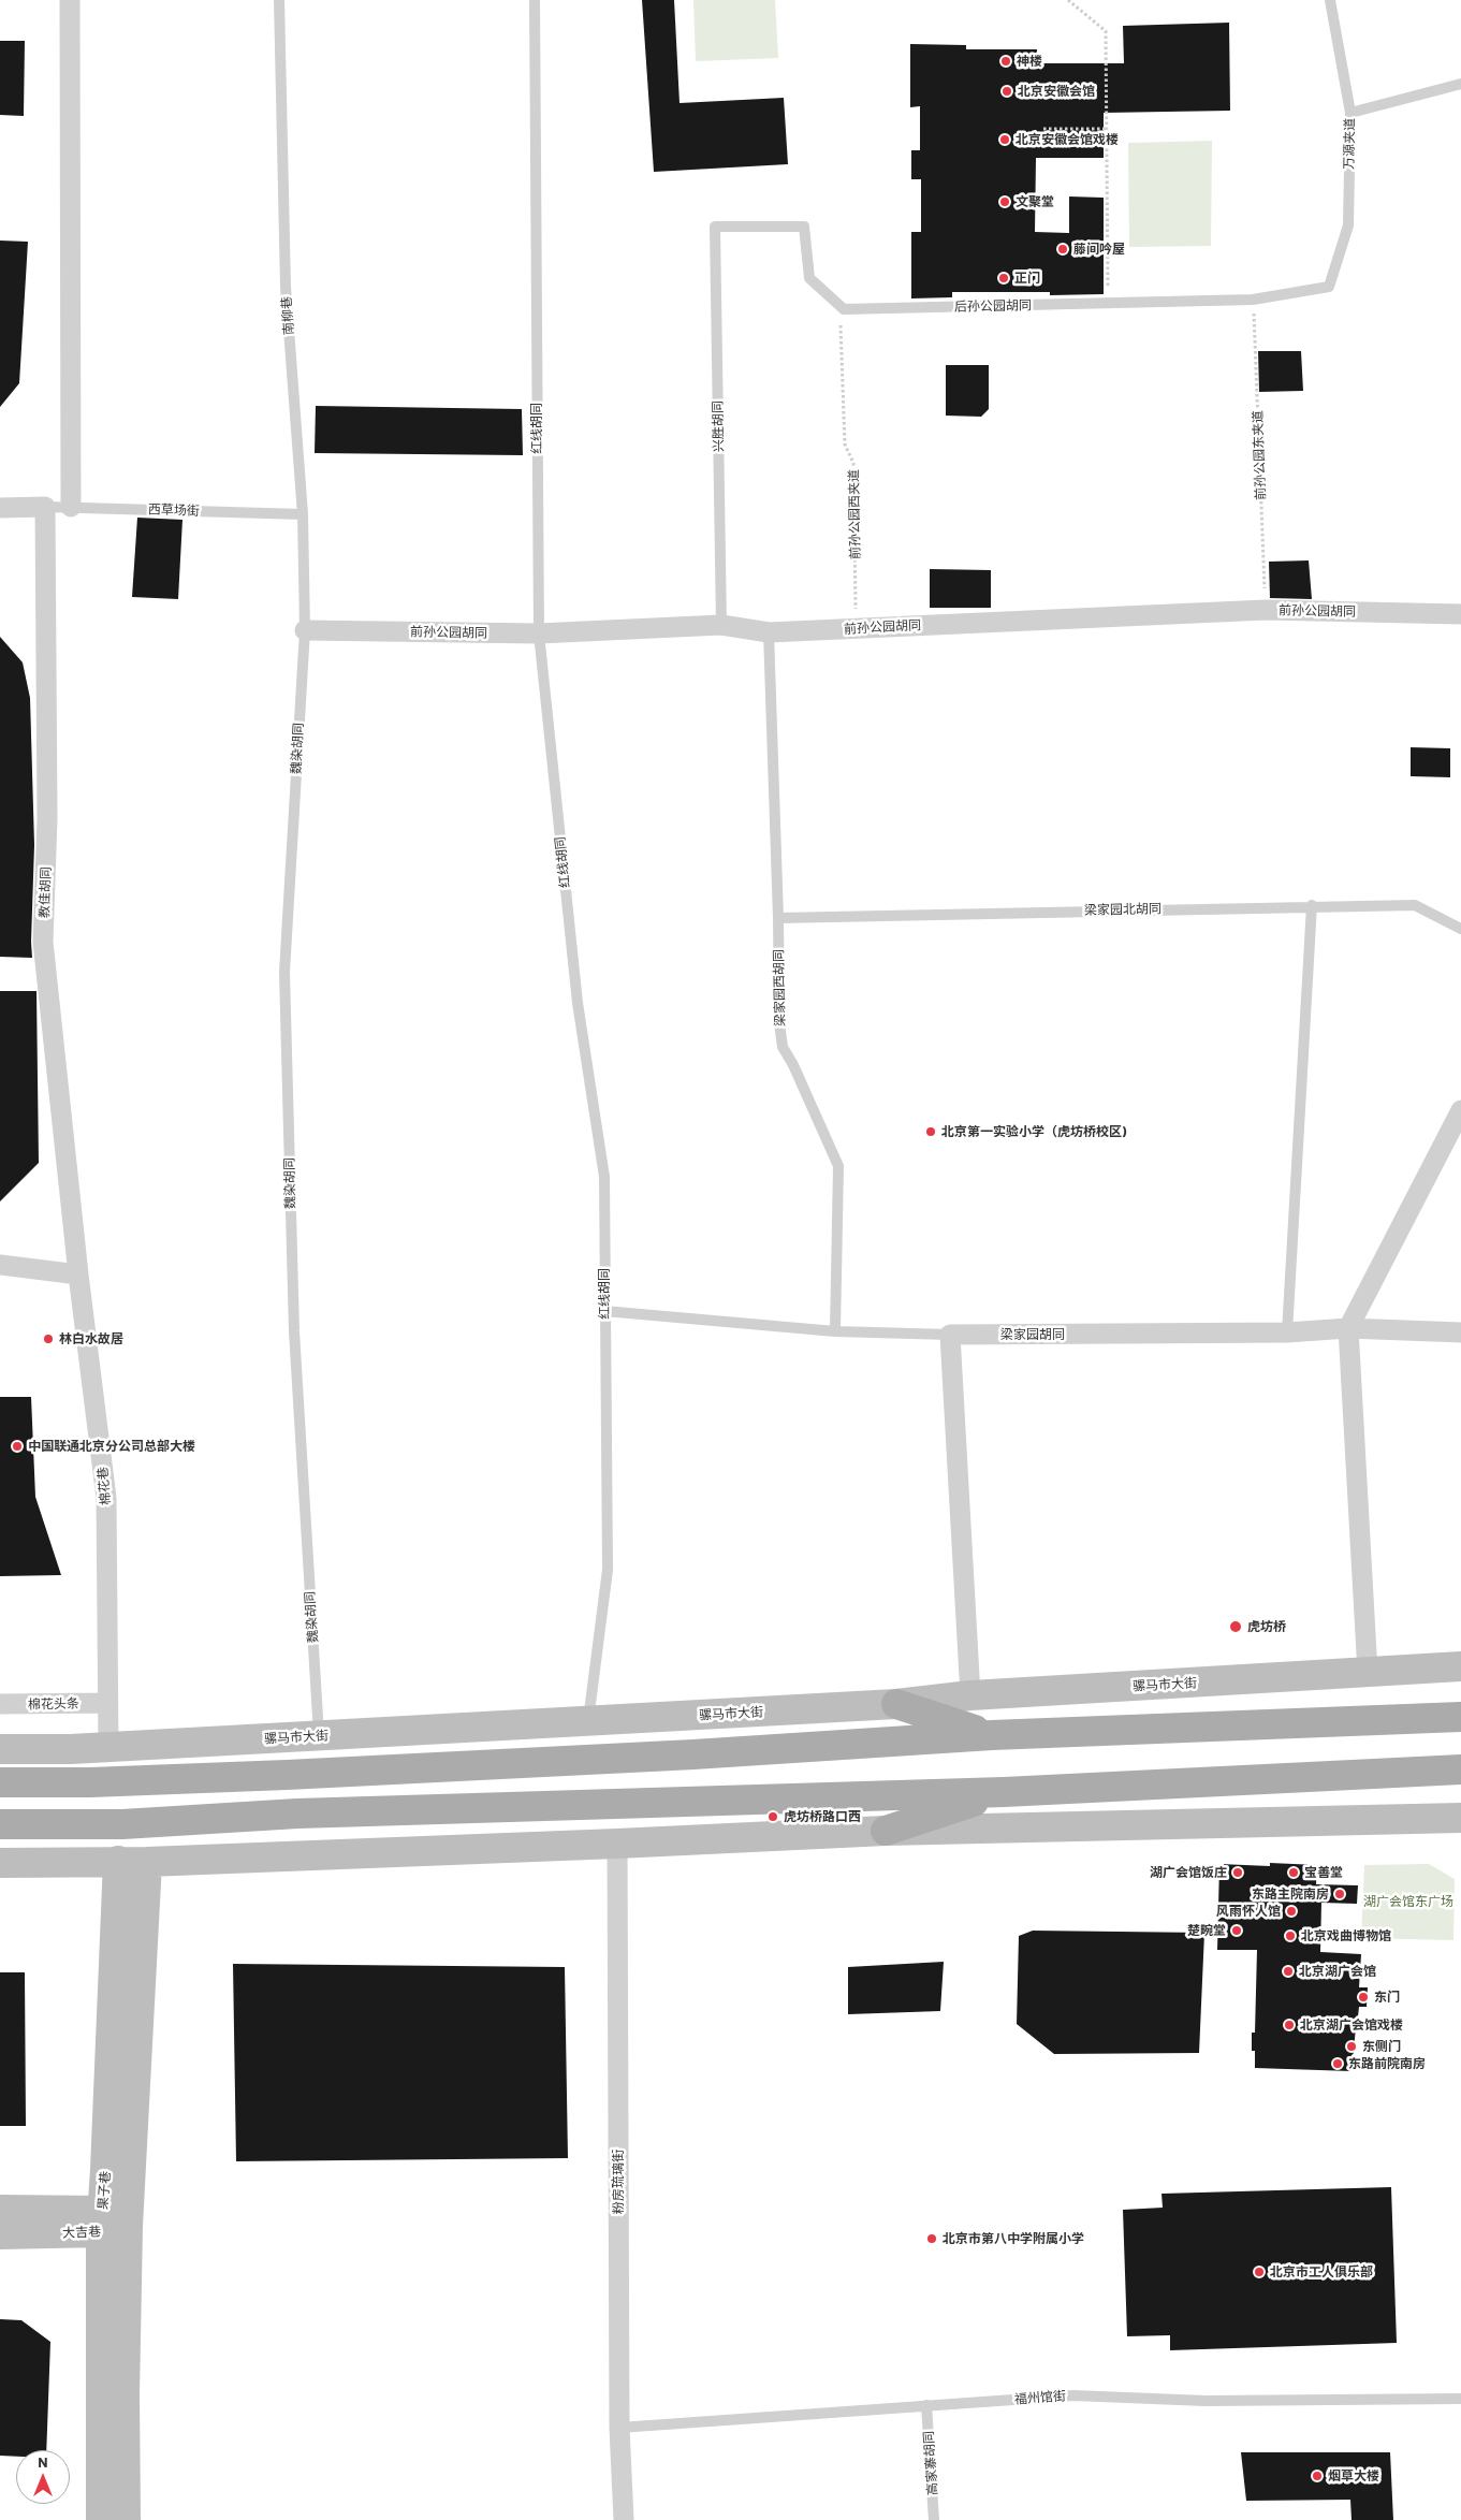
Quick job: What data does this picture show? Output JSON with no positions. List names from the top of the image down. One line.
{"streets":{"street":["前孙公园胡同","教佳胡同","梁家园胡同","棉花巷","骡马市大街","棉花头条","粉房琉璃街","果子巷","大吉巷"],"lane":["万源夹道","后孙公园胡同","南柳巷","兴胜胡同","红线胡同","西草场街","魏染胡同","梁家园北胡同","梁家园西胡同","福州馆街","高家寨胡同"],"path":["前孙公园东夹道","前孙公园西夹道"]},"crossings":[["万源夹道","后孙公园胡同"],["后孙公园胡同","兴胜胡同"],["后孙公园胡同","前孙公园东夹道"],["后孙公园胡同","前孙公园西夹道"],["南柳巷","西草场街"],["南柳巷","前孙公园胡同"],["南柳巷","魏染胡同"],["兴胜胡同","前孙公园西夹道"],["兴胜胡同","前孙公园胡同"],["红线胡同","前孙公园胡同"],["红线胡同","梁家园胡同"],["红线胡同","骡马市大街"],["前孙公园东夹道","前孙公园胡同"],["西草场街","教佳胡同"],["前孙公园西夹道","前孙公园胡同"],["前孙公园胡同","魏染胡同"],["前孙公园胡同","梁家园西胡同"],["魏染胡同","骡马市大街"],["教佳胡同","棉花巷"],["梁家园北胡同","梁家园西胡同"],["梁家园西胡同","梁家园胡同"],["棉花巷","骡马市大街"],["棉花巷","棉花头条"],["粉房琉璃街","福州馆街"],["果子巷","大吉巷"],["福州馆街","高家寨胡同"]],"parks":["湖广会馆东广场"],"places":["神楼","北京安徽会馆","北京安徽会馆戏楼","文聚堂","藤间吟屋","正门","北京第一实验小学（虎坊桥校区)","林白水故居","中国联通北京分公司总部大楼","虎坊桥","虎坊桥路口西","湖广会馆饭庄","宝善堂","东路主院南房","风雨怀人馆","楚畹堂","北京戏曲博物馆","北京湖广会馆","东门","北京湖广会馆戏楼","东侧门","东路前院南房","北京市第八中学附属小学","北京市工人俱乐部","烟草大楼"],"north":"top"}
